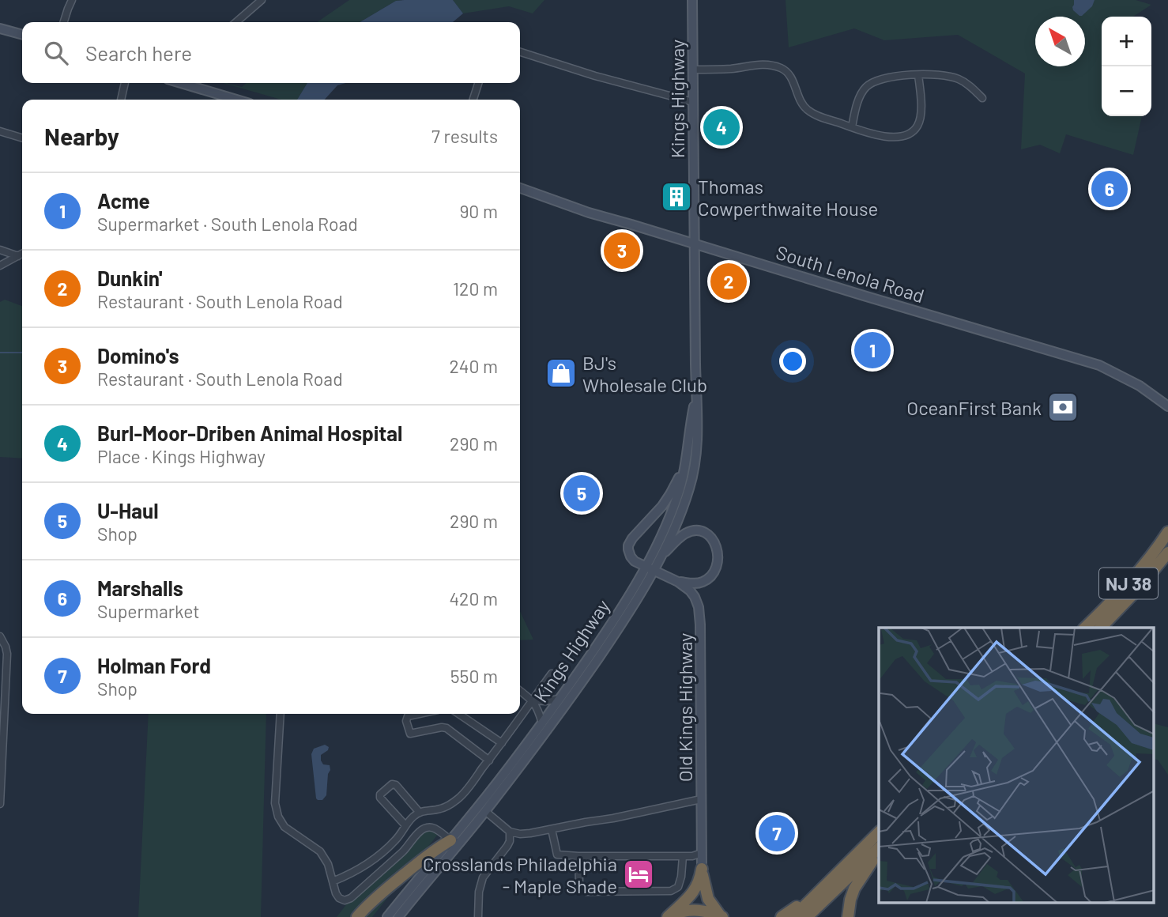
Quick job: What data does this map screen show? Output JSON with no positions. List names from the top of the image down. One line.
{"streets":{"highway":["NJ 38"],"main road":["Kings Highway","South Lenola Road","Old Kings Highway"]},"crossings":[["Kings Highway","South Lenola Road"],["Kings Highway","Old Kings Highway"]],"places":{"building":["Thomas Cowperthwaite House"],"shop":["BJ's Wholesale Club"],"bank":["OceanFirst Bank"],"hotel":["Crosslands Philadelphia - Maple Shade"]},"north":"top left","page":{"map_buttons":["+","−"],"search":"Search here","heading":["Nearby","7 results"],"pins":["4","6","3","2","1","5","7"],"list":[{"mark":"1","name":"Acme","note":"Supermarket · South Lenola Road","value":"90 m"},{"mark":"2","name":"Dunkin'","note":"Restaurant · South Lenola Road","value":"120 m"},{"mark":"3","name":"Domino's","note":"Restaurant · South Lenola Road","value":"240 m"},{"mark":"4","name":"Burl-Moor-Driben Animal Hospital","note":"Place · Kings Highway","value":"290 m"},{"mark":"5","name":"U-Haul","note":"Shop","value":"290 m"},{"mark":"6","name":"Marshalls","note":"Supermarket","value":"420 m"},{"mark":"7","name":"Holman Ford","note":"Shop","value":"550 m"}]}}
